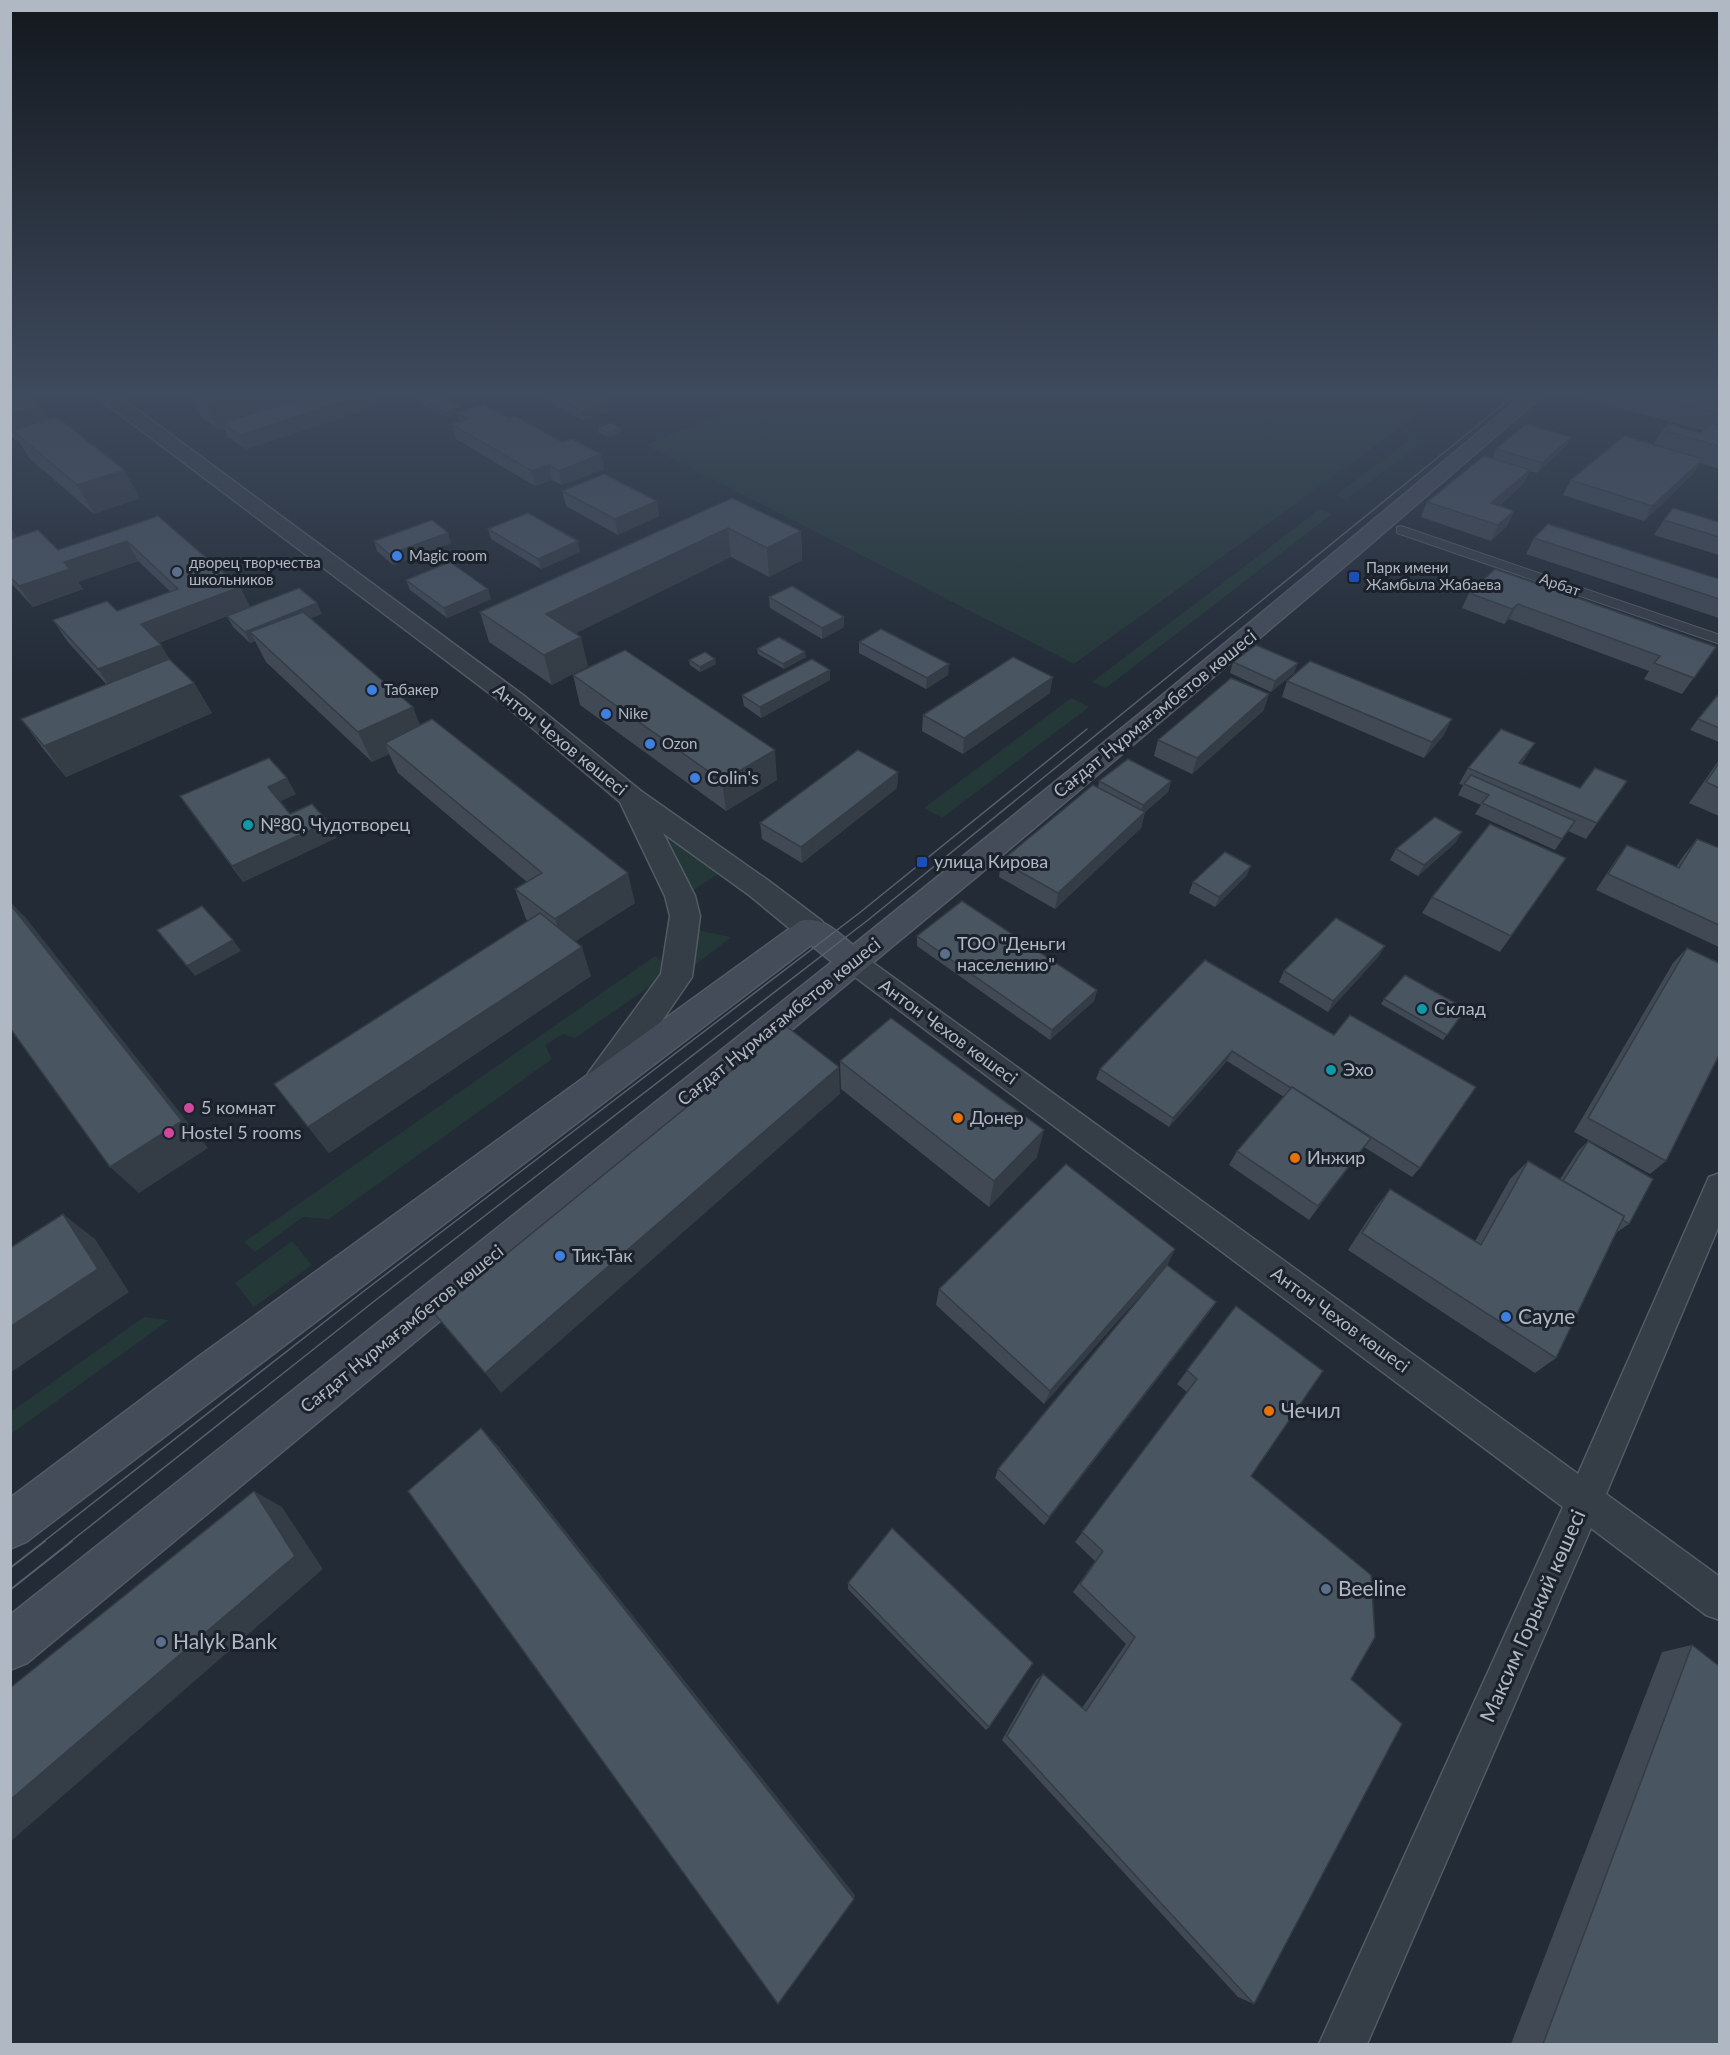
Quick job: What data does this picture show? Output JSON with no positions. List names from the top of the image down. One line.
{"streets":{"main road":["Сағдат Нұрмағамбетов көшесі","Антон Чехов көшесі"],"street":["Арбат","Максим Горький көшесі"]},"crossings":[["Сағдат Нұрмағамбетов көшесі","Антон Чехов көшесі"],["Антон Чехов көшесі","Максим Горький көшесі"]],"places":{"other":["Magic room","дворец творчества школьников","Табакер","Nike","Ozon","Colin's","№80, Чудотворец","ТОО \"Деньги населению\"","Склад","Эхо","5 комнат","Донер","Hostel 5 rooms","Инжир","Тик-Так","Сауле","Чечил","Beeline","Halyk Bank"],"transit":["Парк имени Жамбыла Жабаева","улица Кирова"]}}
